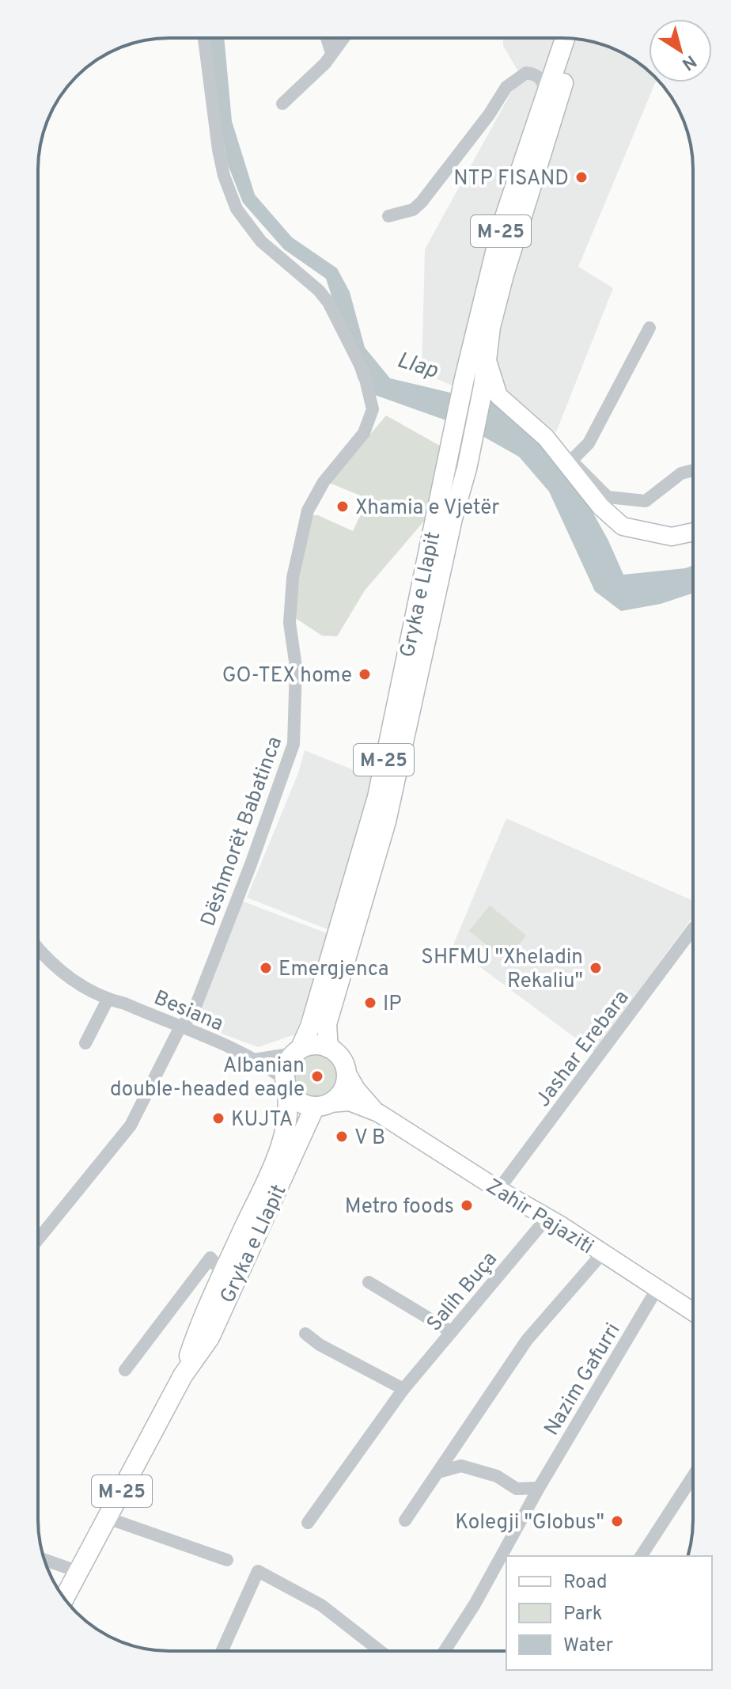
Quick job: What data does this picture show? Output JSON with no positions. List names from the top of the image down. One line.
{"streets":{"main road":["M-25","Gryka e Llapit","Zahir Pajaziti"],"street":["Dëshmorët Babatinca","Besiana","Jashar Erebara","Salih Buça","Nazim Gafurri"]},"crossings":[["M-25","Gryka e Llapit"],["M-25","Besiana"],["M-25","Zahir Pajaziti"],["Gryka e Llapit","Besiana"],["Gryka e Llapit","Zahir Pajaziti"],["Dëshmorët Babatinca","Besiana"],["Besiana","Zahir Pajaziti"],["Jashar Erebara","Zahir Pajaziti"],["Zahir Pajaziti","Salih Buça"],["Zahir Pajaziti","Nazim Gafurri"]],"water":["Llap"],"places":["NTP FISAND","Xhamia e Vjetër","GO-TEX home","Emergjenca","SHFMU \"Xheladin Rekaliu\"","IP","Albanian double-headed eagle","KUJTA","V B","Metro foods","Kolegji \"Globus\""],"legend":["Road","Park","Water"],"north":"bottom right"}
